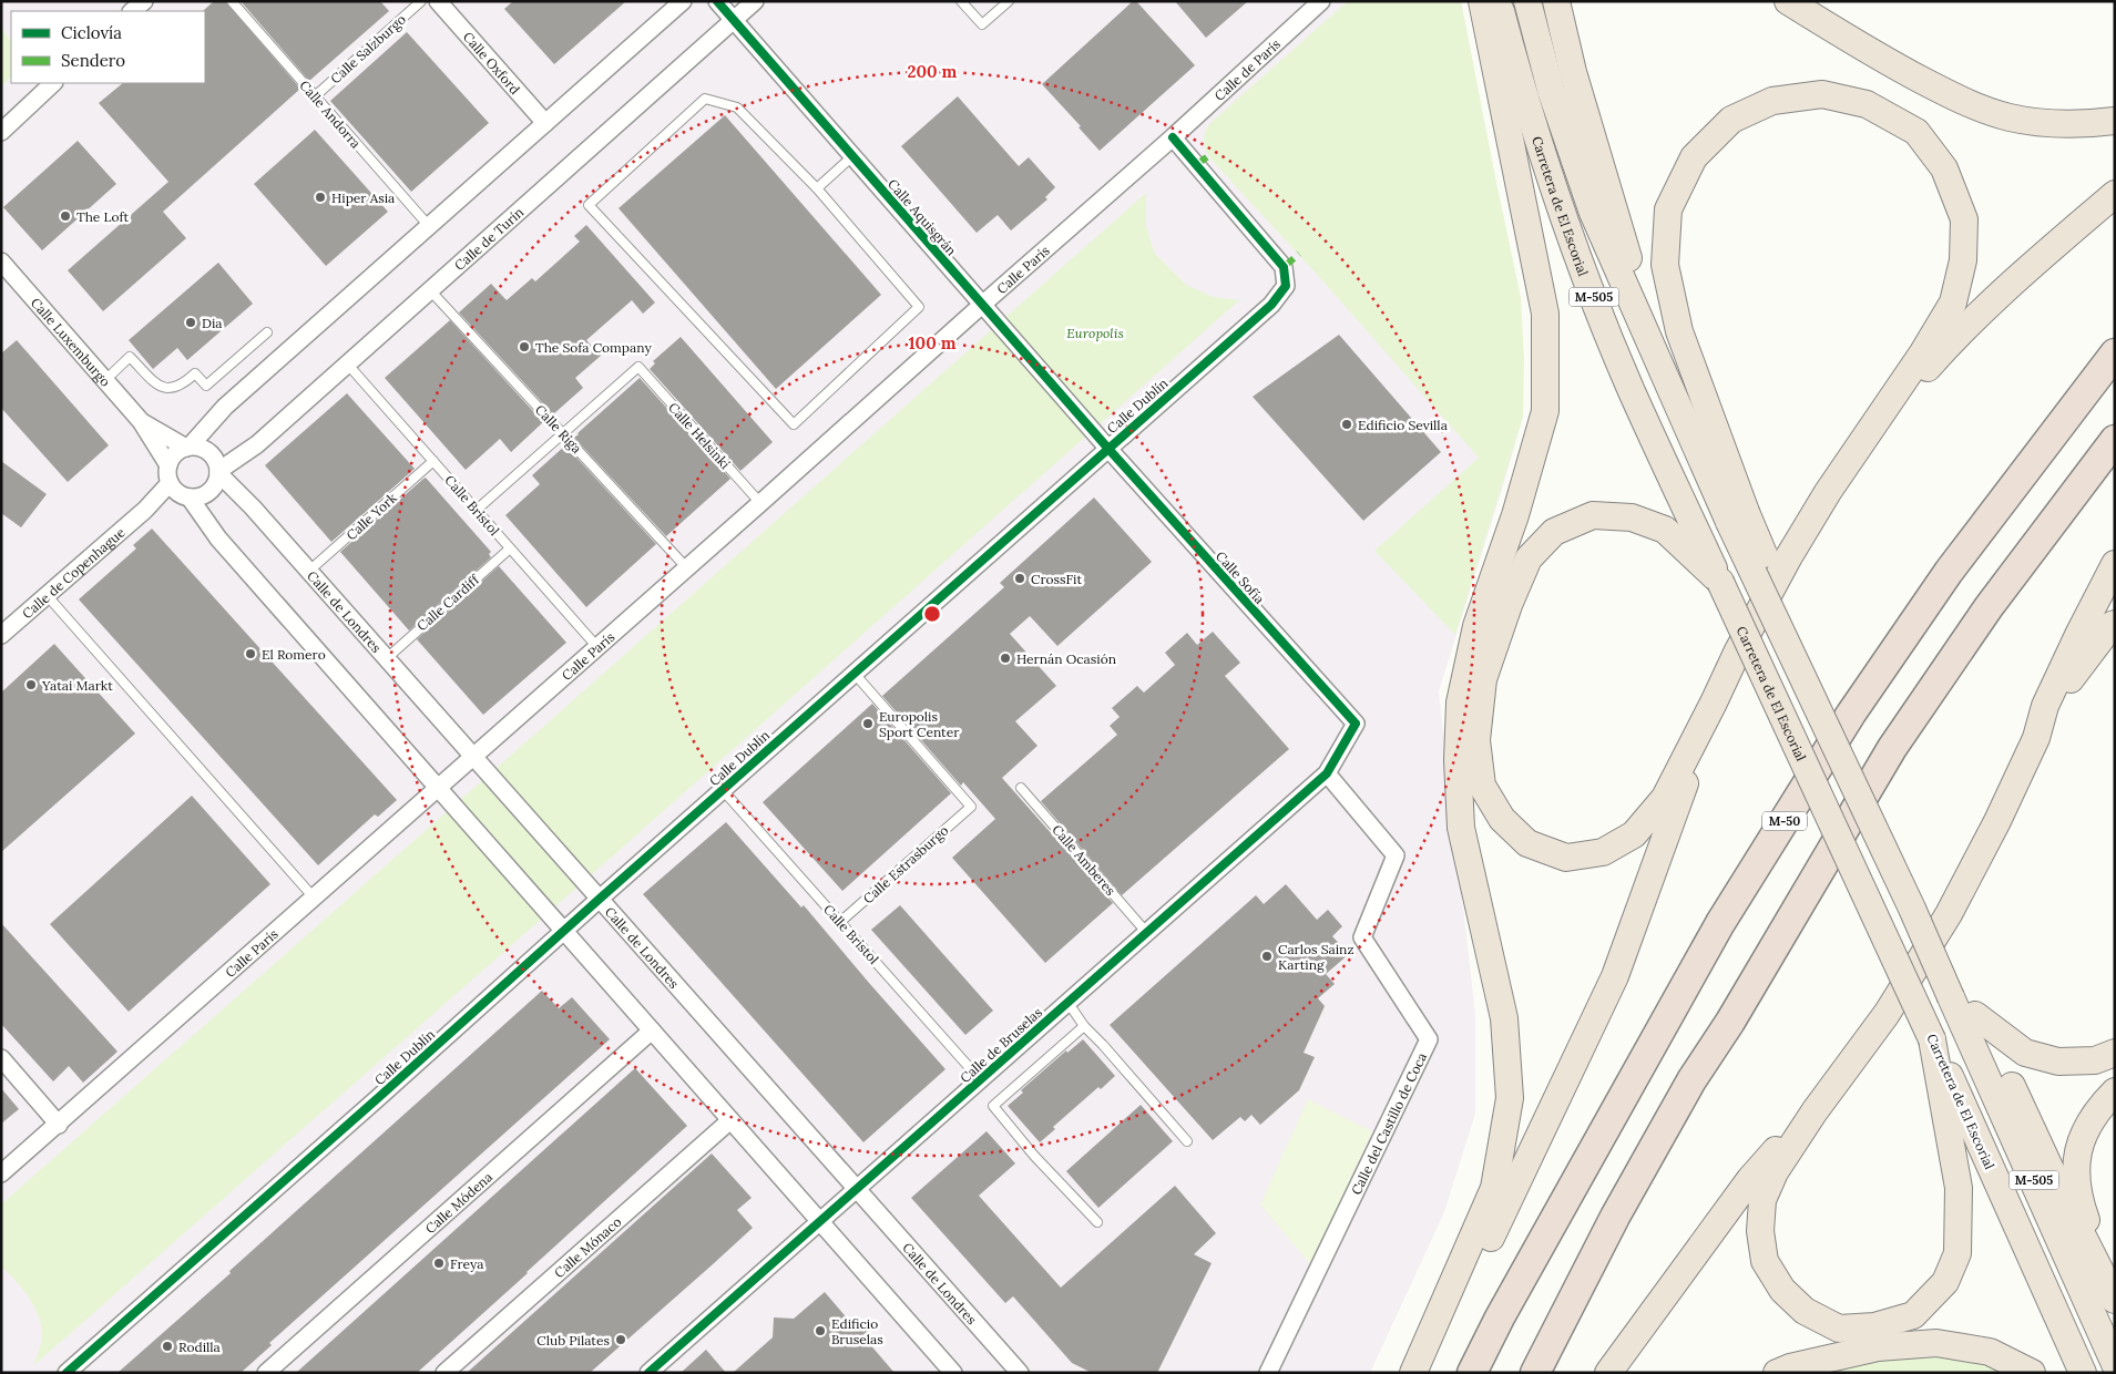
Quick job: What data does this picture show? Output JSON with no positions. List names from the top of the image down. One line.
{"streets":{"highway":["Carretera de El Escorial","M-505","M-50"],"street":["Calle Oxford","Calle de París","Calle Aquisgrán","Calle de Turín","Calle París","Calle Luxemburgo","Calle Dublín","Calle de Copenhague","Calle Sofía","Calle de Londres","Calle de Bruselas","Calle del Castillo de Coca","Calle Módena","Calle Mónaco"],"lane":["Calle Salzburgo","Calle Andorra","Calle Riga","Calle Helsinki","Calle Bristol","Calle York","Calle Cardiff","Calle Amberes","Calle Estrasburgo"]},"crossings":[["Calle Salzburgo","Calle Andorra"],["Calle de París","Calle París"],["Calle de París","Calle Dublín"],["Carretera de El Escorial","M-505"],["Calle Aquisgrán","Calle de Turín"],["Calle Aquisgrán","Calle París"],["Calle Aquisgrán","Calle Dublín"],["Calle Aquisgrán","Calle Sofía"],["Calle de Turín","Calle Luxemburgo"],["Calle de Turín","Calle Riga"],["Calle de Turín","Calle Bristol"],["Calle de Turín","Calle de Copenhague"],["Calle de Turín","Calle de Londres"],["Calle París","Calle Dublín"],["Calle París","Calle Riga"],["Calle París","Calle Helsinki"],["Calle París","Calle Bristol"],["Calle París","Calle de Londres"],["Calle Luxemburgo","Calle de Copenhague"],["Calle Luxemburgo","Calle de Londres"],["Calle Dublín","Calle Bristol"],["Calle Dublín","Calle Sofía"],["Calle Dublín","Calle de Londres"],["Calle Dublín","Calle Estrasburgo"],["Calle Riga","Calle Helsinki"],["Calle Bristol","Calle York"],["Calle Bristol","Calle Cardiff"],["Calle Bristol","Calle Estrasburgo"],["Calle Bristol","Calle de Bruselas"],["Calle York","Calle de Londres"],["Calle de Copenhague","Calle de Londres"],["Calle Sofía","Calle de Bruselas"],["Calle Cardiff","Calle de Londres"],["Calle de Londres","Calle de Bruselas"],["Calle Amberes","Calle de Bruselas"],["Calle de Bruselas","Calle del Castillo de Coca"]],"parks":["Europolis"],"places":["Hiper Asia","The Loft","Dia","The Sofa Company","Edificio Sevilla","CrossFit","El Romero","Hernán Ocasión","Yatai Markt","Europolis Sport Center","Carlos Sainz Karting","Freya","Edificio Bruselas","Club Pilates","Rodilla"],"legend":["Ciclovía","Sendero"],"rings":["200 m","100 m"]}
